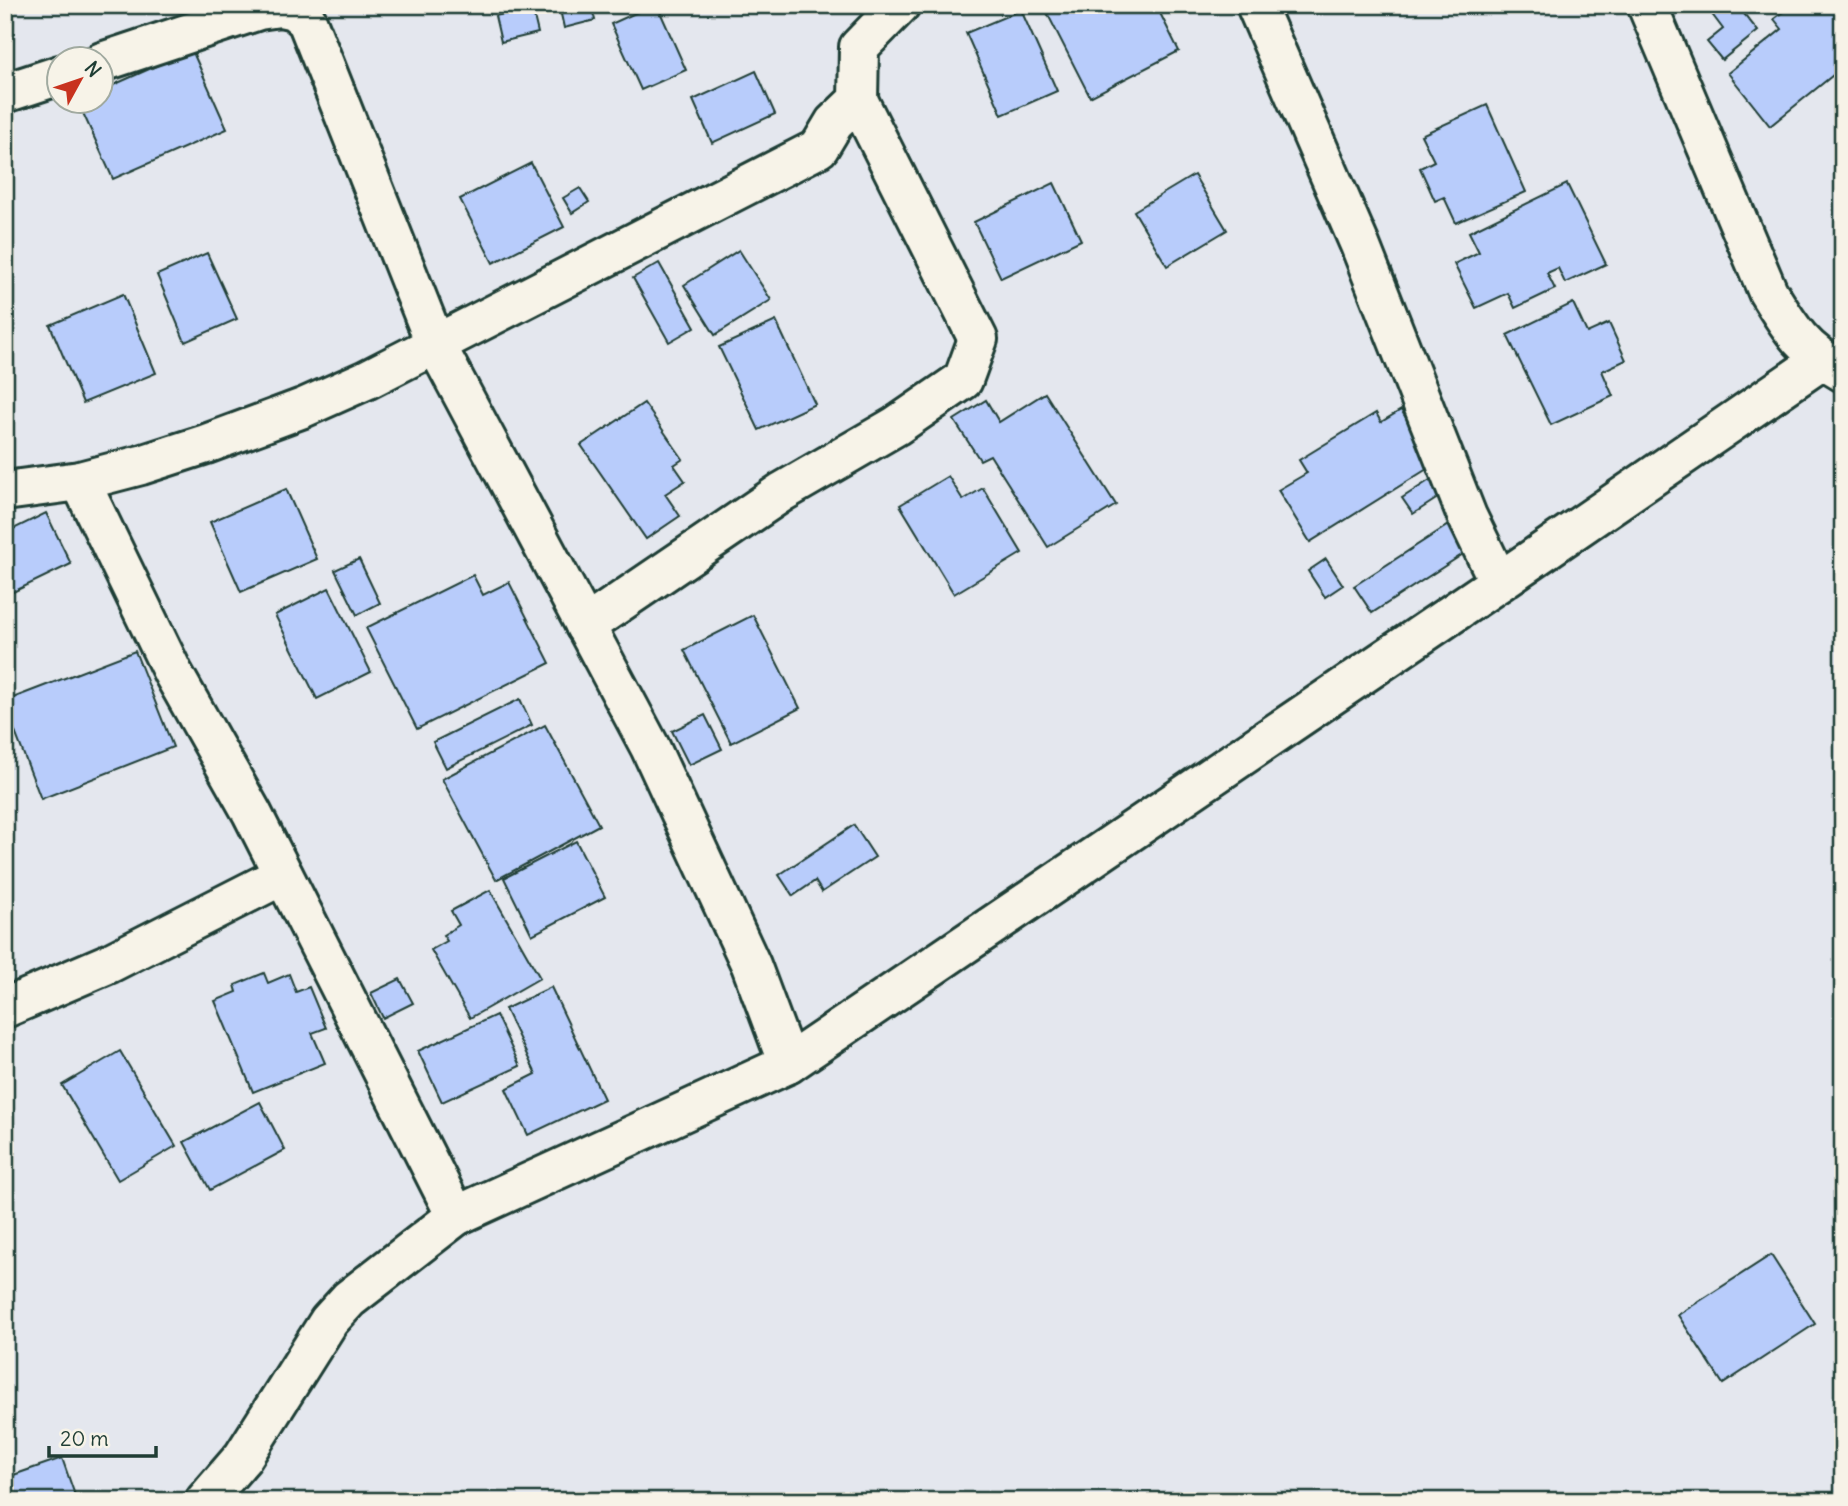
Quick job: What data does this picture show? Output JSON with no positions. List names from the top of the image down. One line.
{"scale_bar":"20 m","north":"top right"}
